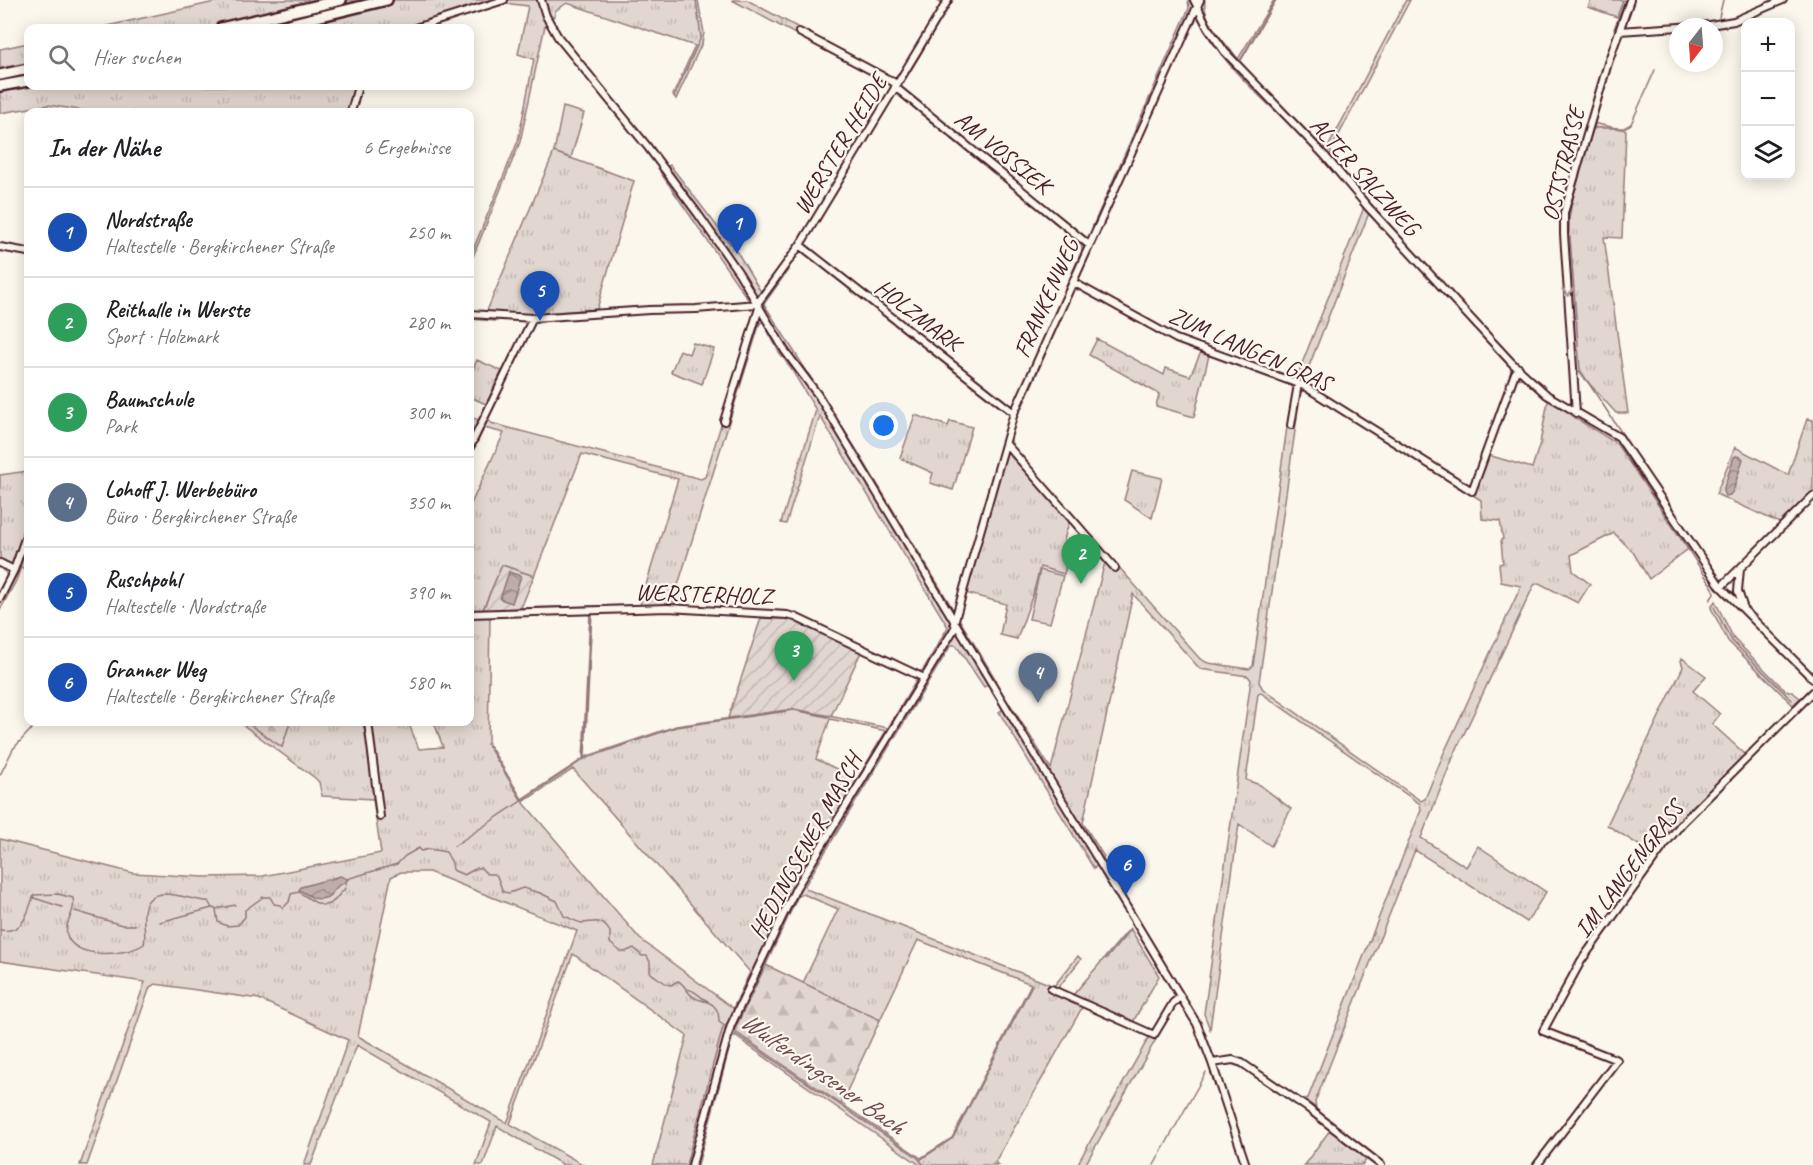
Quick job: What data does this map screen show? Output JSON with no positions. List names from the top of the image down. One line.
{"streets":{"street":["WERSTER HEIDE","AM VOSSIEK","OSTSTRASSE","ALTER SALZWEG","FRANKENWEG","HOLZMARK","ZUM LANGEN GRAS","WERSTERHOLZ","HEDINGSENER MASCH","IM LANGENGRASS"]},"crossings":[["WERSTER HEIDE","AM VOSSIEK"],["WERSTER HEIDE","HOLZMARK"],["AM VOSSIEK","FRANKENWEG"],["OSTSTRASSE","ALTER SALZWEG"],["ALTER SALZWEG","FRANKENWEG"],["ALTER SALZWEG","ZUM LANGEN GRAS"],["FRANKENWEG","HOLZMARK"],["FRANKENWEG","ZUM LANGEN GRAS"],["FRANKENWEG","HEDINGSENER MASCH"],["WERSTERHOLZ","HEDINGSENER MASCH"]],"one_way":["OSTSTRASSE"],"water":["Wulferdingsener Bach"],"north":"bottom","page":{"map_buttons":["+","−"],"search":"Hier suchen","heading":["In der Nähe","6 Ergebnisse"],"list":[{"mark":"1","name":"Nordstraße","note":"Haltestelle · Bergkirchener Straße","value":"250 m"},{"mark":"2","name":"Reithalle in Werste","note":"Sport · Holzmark","value":"280 m"},{"mark":"3","name":"Baumschule","note":"Park","value":"300 m"},{"mark":"4","name":"Lohoff J. Werbebüro","note":"Büro · Bergkirchener Straße","value":"350 m"},{"mark":"5","name":"Ruschpohl","note":"Haltestelle · Nordstraße","value":"390 m"},{"mark":"6","name":"Granner Weg","note":"Haltestelle · Bergkirchener Straße","value":"580 m"}],"pins":["1","5","2","3","4","6"]}}
